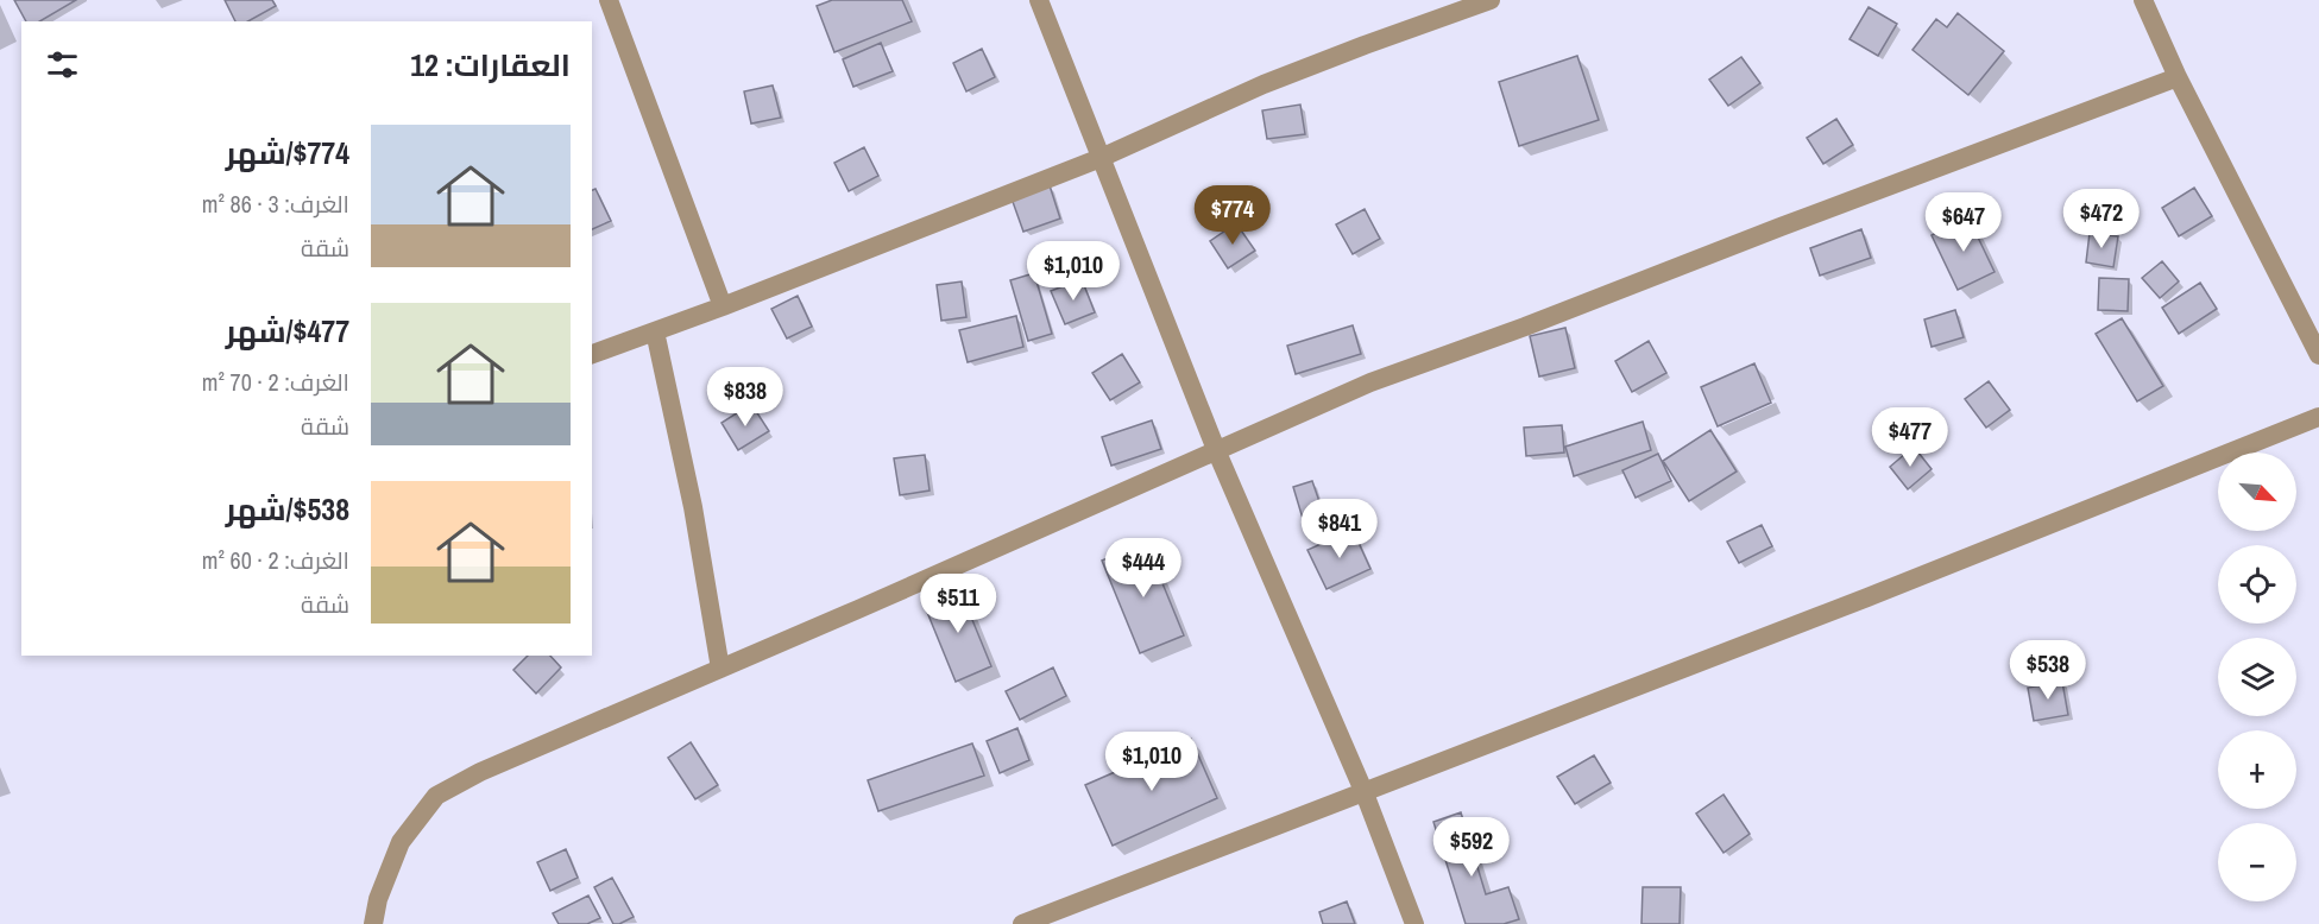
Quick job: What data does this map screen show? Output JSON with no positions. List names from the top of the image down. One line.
{"north":"bottom right","page":{"heading":"العقارات: 12","list":[{"name":"$774/شهر","note":"الغرف: 3 · 86 m² · شقة"},{"name":"$477/شهر","note":"الغرف: 2 · 70 m² · شقة"},{"name":"$538/شهر","note":"الغرف: 2 · 60 m² · شقة"}],"price":["$774","$472","$647","$1,010","$838","$477","$841","$444","$511","$538","$1,010","$592"],"map_buttons":["+","−"]}}
